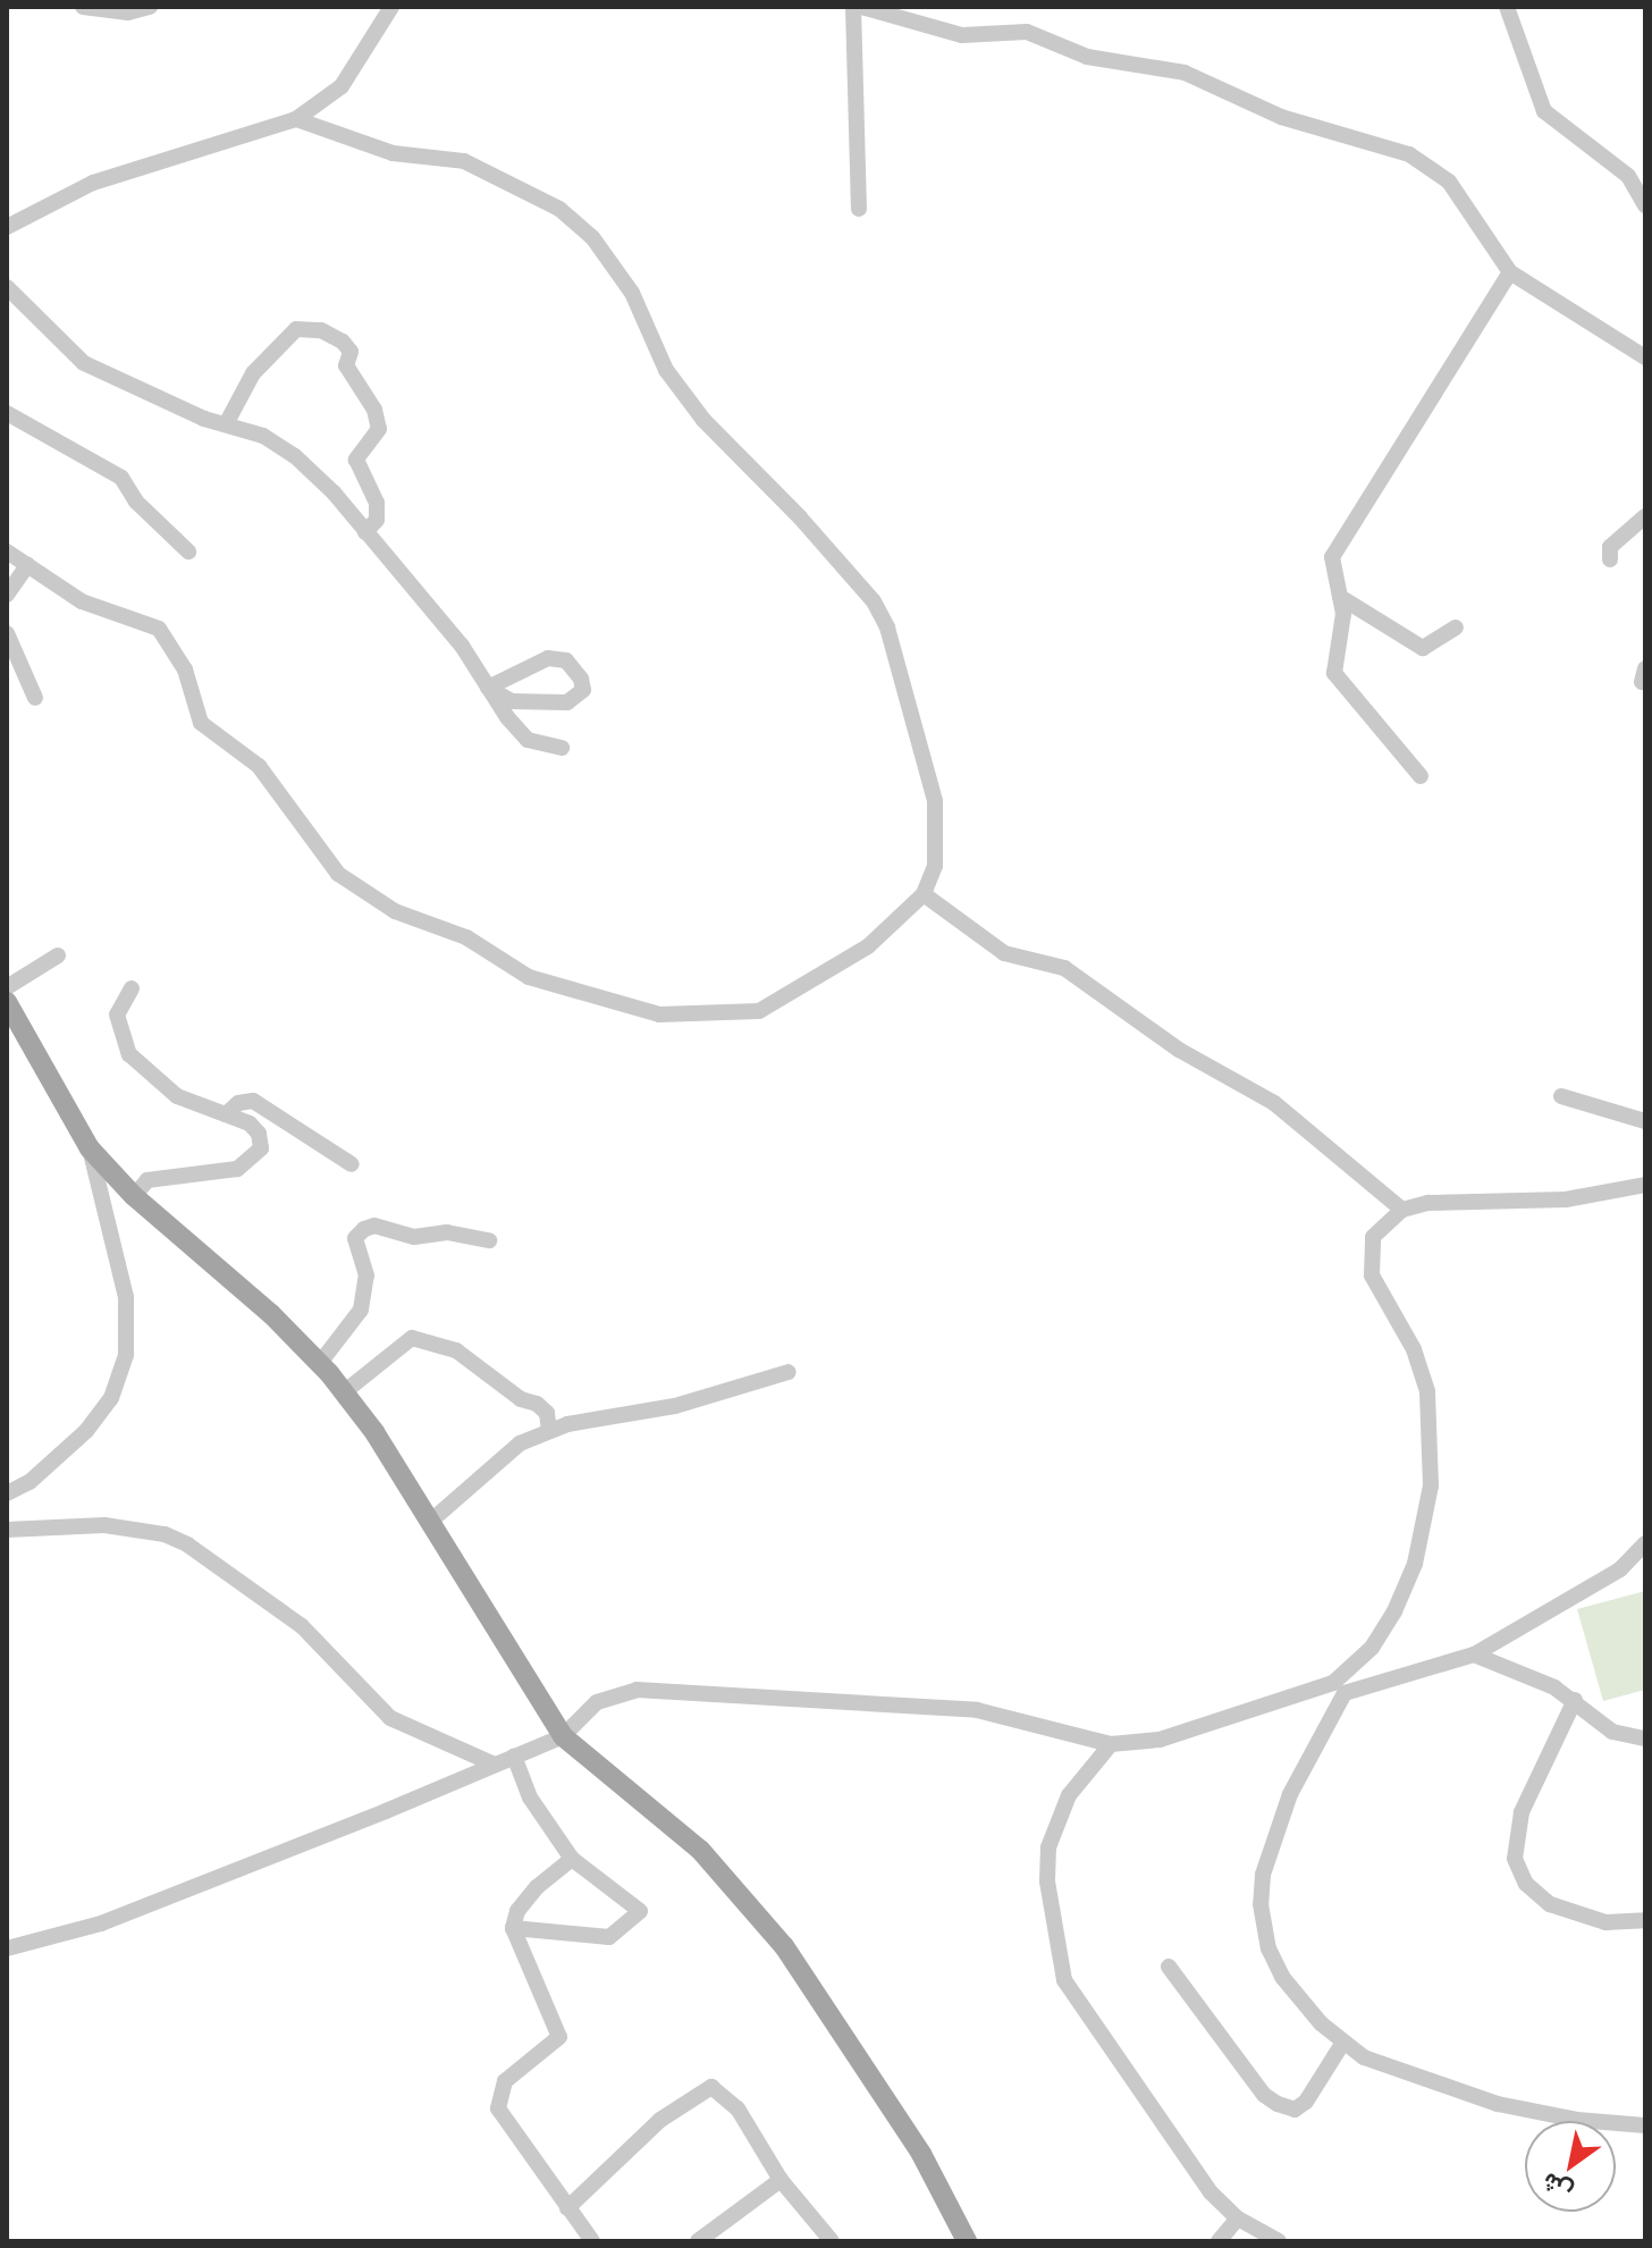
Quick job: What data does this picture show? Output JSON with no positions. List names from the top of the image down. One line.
{"north":"bottom left"}
